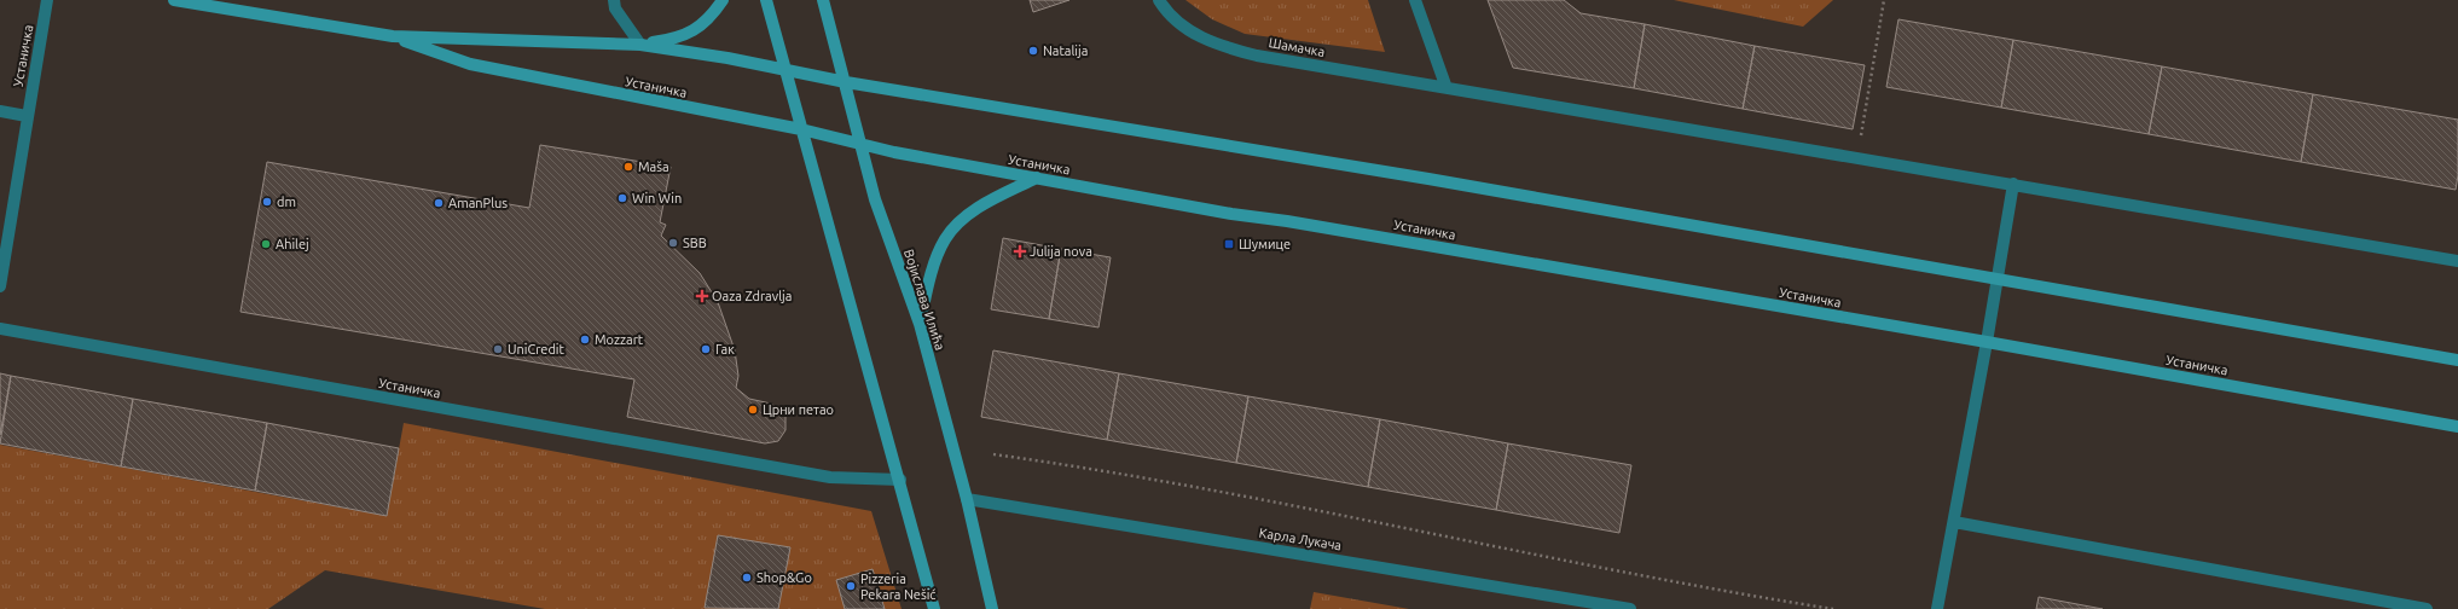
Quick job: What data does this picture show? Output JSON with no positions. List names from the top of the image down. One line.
{"streets":{"main road":["Устаничка","Војислава Илића"],"lane":["Шамачка","Карла Лукача"]},"crossings":[["Устаничка","Војислава Илића"],["Војислава Илића","Карла Лукача"]],"places":{"other":["Natalija","Maša","Win Win","dm","AmanPlus","SBB","Ahilej","Mozzart","UniCredit","Гак","Црни петао","Shop&Go","Pizzeria Pekara Nešić"],"transit":["Шумице"],"health":["Julija nova","Oaza Zdravlja"]}}
